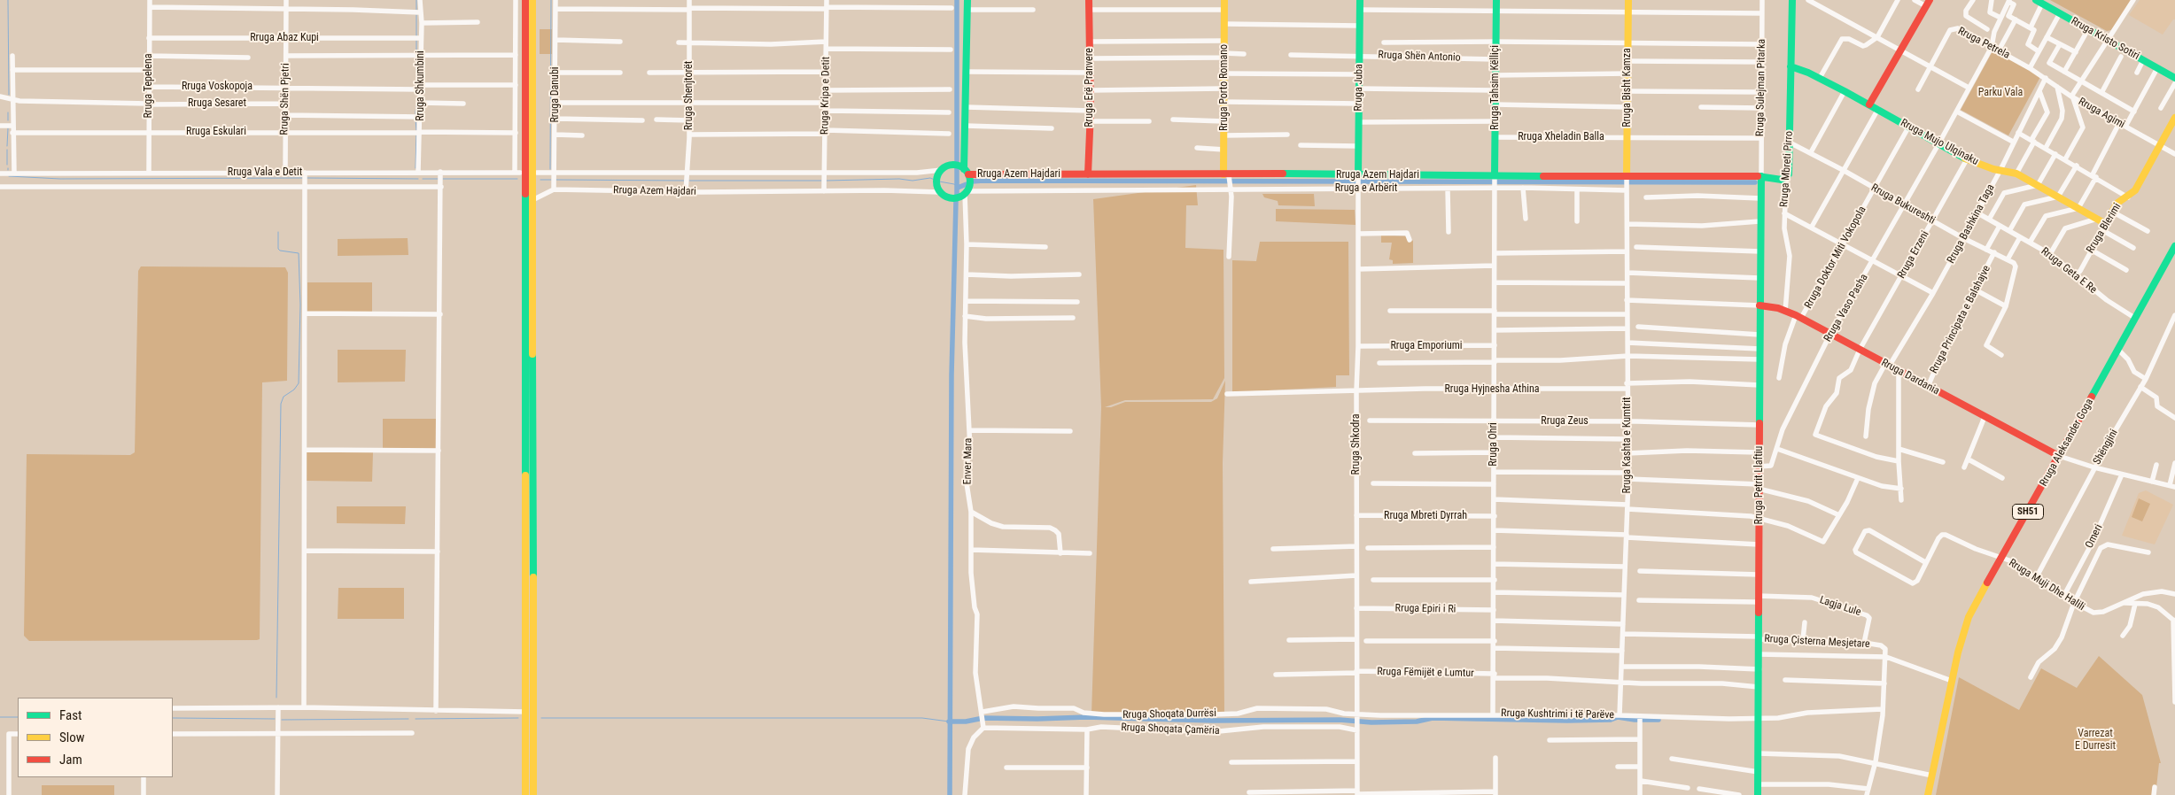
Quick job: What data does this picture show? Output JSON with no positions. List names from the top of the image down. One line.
{"streets":{"street":["Rruga Abaz Kupi","Rruga Kristo Sotiri","Rruga Petrela","Rruga Shën Antonio","Rruga Tepelena","Rruga Shkumbini","Rruga Voskopoja","Rruga Erë Pranvere","Rruga Porto Romano","Rruga Juba","Rruga Tahsim Këlliçi","Rruga Bisht Kamza","Rruga Sulejman Pitarka","Rruga Danubi","Rruga Shenjtorët","Rruga Kripa e Detit","Rruga Shën Pjetri","Rruga Sesaret","Rruga Agimi","Rruga Eskulari","Rruga Xheladin Balla","Rruga Mujo Ulqinaku","Rruga Mbreti Pirro","Rruga Vala e Detit","Rruga Azem Hajdari","Rruga e Arbërit","Rruga Bukureshti","Rruga Bashkina Taga","Rruga Blerimi","Rruga Erzeni","Rruga Doktor Miti Vokopola","Rruga Geta E Re","Rruga Vaso Pasha","Rruga Principata e Balshajve","Rruga Emporiumi","Rruga Dardania","Rruga Hyjnesha Athina","Rruga Zeus","Rruga Aleksander Goga","Rruga Shkodra","Rruga Ohri","Rruga Kashta e Kumtrit","Shëngjini","Enver Mara","Rruga Petrit Llaftiu","SH51","Rruga Mbreti Dyrrah","Omeri","Rruga Muji Dhe Halili","Lagja Lule","Rruga Epiri i Ri","Rruga Çisterna Mesjetare","Rruga Fëmijët e Lumtur","Rruga Shoqata Durrësi","Rruga Kushtrimi i të Parëve","Rruga Shoqata Çamëria"]},"crossings":[["Rruga Abaz Kupi","Rruga Tepelena"],["Rruga Abaz Kupi","Rruga Shkumbini"],["Rruga Abaz Kupi","Rruga Shën Pjetri"],["Rruga Petrela","Rruga Agimi"],["Rruga Petrela","Rruga Vaso Pasha"],["Rruga Shën Antonio","Rruga Juba"],["Rruga Shën Antonio","Rruga Tahsim Këlliçi"],["Rruga Tepelena","Rruga Voskopoja"],["Rruga Tepelena","Rruga Sesaret"],["Rruga Tepelena","Rruga Eskulari"],["Rruga Tepelena","Rruga Vala e Detit"],["Rruga Shkumbini","Rruga Voskopoja"],["Rruga Shkumbini","Rruga Eskulari"],["Rruga Shkumbini","Rruga Vala e Detit"],["Rruga Voskopoja","Rruga Shën Pjetri"],["Rruga Erë Pranvere","Rruga Azem Hajdari"],["Rruga Porto Romano","Rruga Azem Hajdari"],["Rruga Juba","Rruga Azem Hajdari"],["Rruga Juba","Rruga e Arbërit"],["Rruga Juba","Rruga Shkodra"],["Rruga Tahsim Këlliçi","Rruga Xheladin Balla"],["Rruga Tahsim Këlliçi","Rruga Azem Hajdari"],["Rruga Tahsim Këlliçi","Rruga Ohri"],["Rruga Bisht Kamza","Rruga Xheladin Balla"],["Rruga Bisht Kamza","Rruga Azem Hajdari"],["Rruga Bisht Kamza","Rruga Kashta e Kumtrit"],["Rruga Sulejman Pitarka","Rruga Xheladin Balla"],["Rruga Sulejman Pitarka","Rruga Azem Hajdari"],["Rruga Sulejman Pitarka","Rruga Petrit Llaftiu"],["Rruga Danubi","Rruga Azem Hajdari"],["Rruga Shenjtorët","Rruga Azem Hajdari"],["Rruga Kripa e Detit","Rruga Azem Hajdari"],["Rruga Shën Pjetri","Rruga Sesaret"],["Rruga Shën Pjetri","Rruga Eskulari"],["Rruga Shën Pjetri","Rruga Vala e Detit"],["Rruga Agimi","Rruga Bashkina Taga"],["Rruga Agimi","Rruga Blerimi"],["Rruga Eskulari","Rruga Vala e Detit"],["Rruga Mujo Ulqinaku","Rruga Mbreti Pirro"],["Rruga Mujo Ulqinaku","Rruga Bashkina Taga"],["Rruga Mujo Ulqinaku","Rruga Blerimi"],["Rruga Mujo Ulqinaku","Rruga Erzeni"],["Rruga Mujo Ulqinaku","Rruga Doktor Miti Vokopola"],["Rruga Mujo Ulqinaku","Rruga Vaso Pasha"],["Rruga Mbreti Pirro","Rruga Azem Hajdari"],["Rruga Mbreti Pirro","Rruga Bukureshti"],["Rruga Mbreti Pirro","Rruga Dardania"],["Rruga Azem Hajdari","Rruga e Arbërit"],["Rruga Azem Hajdari","Rruga Shkodra"],["Rruga Azem Hajdari","Rruga Ohri"],["Rruga Azem Hajdari","Rruga Kashta e Kumtrit"],["Rruga Azem Hajdari","Enver Mara"],["Rruga Azem Hajdari","Rruga Petrit Llaftiu"],["Rruga e Arbërit","Rruga Shkodra"],["Rruga e Arbërit","Rruga Ohri"],["Rruga e Arbërit","Rruga Kashta e Kumtrit"],["Rruga e Arbërit","Enver Mara"],["Rruga Bukureshti","Rruga Bashkina Taga"],["Rruga Bukureshti","Rruga Erzeni"],["Rruga Bukureshti","Rruga Doktor Miti Vokopola"],["Rruga Bukureshti","Rruga Vaso Pasha"],["Rruga Bukureshti","Rruga Principata e Balshajve"],["Rruga Bashkina Taga","Rruga Geta E Re"],["Rruga Bashkina Taga","Rruga Dardania"],["Rruga Blerimi","Rruga Geta E Re"],["Rruga Erzeni","Rruga Dardania"],["Rruga Doktor Miti Vokopola","Rruga Dardania"],["Rruga Geta E Re","Rruga Aleksander Goga"],["Rruga Vaso Pasha","Rruga Dardania"],["Rruga Vaso Pasha","Rruga Petrit Llaftiu"],["Rruga Principata e Balshajve","Rruga Dardania"],["Rruga Emporiumi","Rruga Shkodra"],["Rruga Emporiumi","Rruga Ohri"],["Rruga Dardania","Rruga Aleksander Goga"],["Rruga Dardania","Rruga Petrit Llaftiu"],["Rruga Hyjnesha Athina","Rruga Shkodra"],["Rruga Hyjnesha Athina","Rruga Ohri"],["Rruga Hyjnesha Athina","Rruga Kashta e Kumtrit"],["Rruga Hyjnesha Athina","Rruga Petrit Llaftiu"],["Rruga Zeus","Rruga Ohri"],["Rruga Zeus","Rruga Kashta e Kumtrit"],["Rruga Zeus","Rruga Petrit Llaftiu"],["Rruga Aleksander Goga","Rruga Muji Dhe Halili"],["Rruga Shkodra","Rruga Mbreti Dyrrah"],["Rruga Shkodra","Rruga Epiri i Ri"],["Rruga Shkodra","Rruga Fëmijët e Lumtur"],["Rruga Shkodra","Rruga Shoqata Durrësi"],["Rruga Shkodra","Rruga Kushtrimi i të Parëve"],["Rruga Shkodra","Rruga Shoqata Çamëria"],["Rruga Ohri","Rruga Mbreti Dyrrah"],["Rruga Ohri","Rruga Epiri i Ri"],["Rruga Ohri","Rruga Fëmijët e Lumtur"],["Rruga Ohri","Rruga Kushtrimi i të Parëve"],["Rruga Kashta e Kumtrit","Rruga Çisterna Mesjetare"],["Rruga Kashta e Kumtrit","Rruga Fëmijët e Lumtur"],["Rruga Kashta e Kumtrit","Rruga Kushtrimi i të Parëve"],["Shëngjini","Rruga Muji Dhe Halili"],["Enver Mara","Rruga Shoqata Durrësi"],["Enver Mara","Rruga Shoqata Çamëria"],["Rruga Petrit Llaftiu","Lagja Lule"],["Rruga Petrit Llaftiu","Rruga Çisterna Mesjetare"],["Rruga Petrit Llaftiu","Rruga Fëmijët e Lumtur"],["Rruga Petrit Llaftiu","Rruga Kushtrimi i të Parëve"],["Omeri","Rruga Muji Dhe Halili"],["Lagja Lule","Rruga Çisterna Mesjetare"],["Rruga Shoqata Durrësi","Rruga Kushtrimi i të Parëve"]],"parks":["Parku Vala","Varrezat E Durresit"],"legend":["Fast","Slow","Jam"]}
